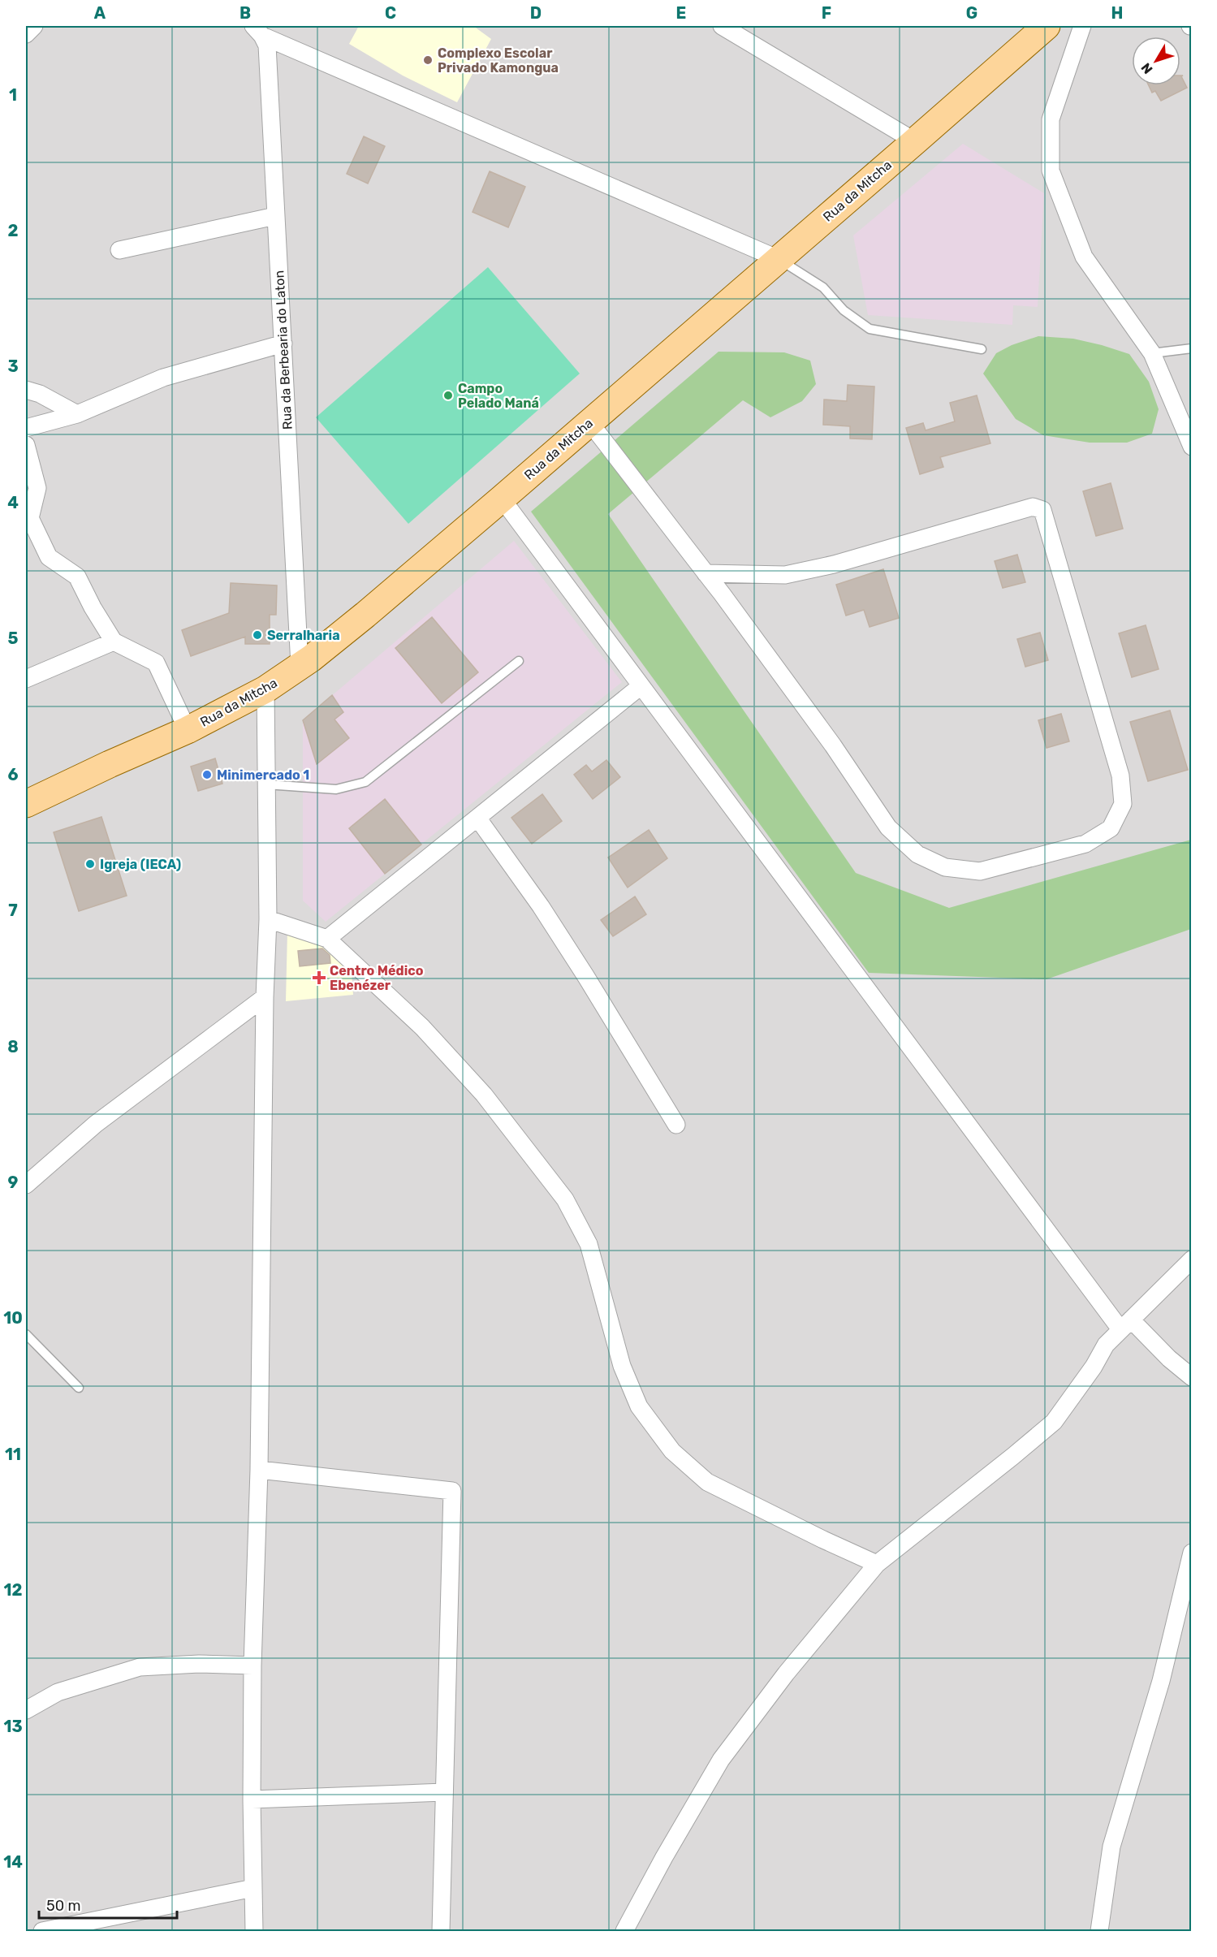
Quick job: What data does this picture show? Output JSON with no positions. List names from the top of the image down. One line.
{"streets":{"main road":["Rua da Mitcha"],"street":["Rua da Berbearia do Laton"]},"crossings":[["Rua da Mitcha","Rua da Berbearia do Laton"]],"places":{"other":["Complexo Escolar Privado Kamongua","Campo Pelado Maná","Serralharia","Minimercado 1","Igreja (IECA)"],"health":["Centro Médico Ebenézer"]},"scale_bar":"50 m","north":"bottom left","grid":{"columns":["A","B","C","D","E","F","G","H"],"rows":["1","2","3","4","5","6","7","8","9","10","11","12","13","14"]}}
